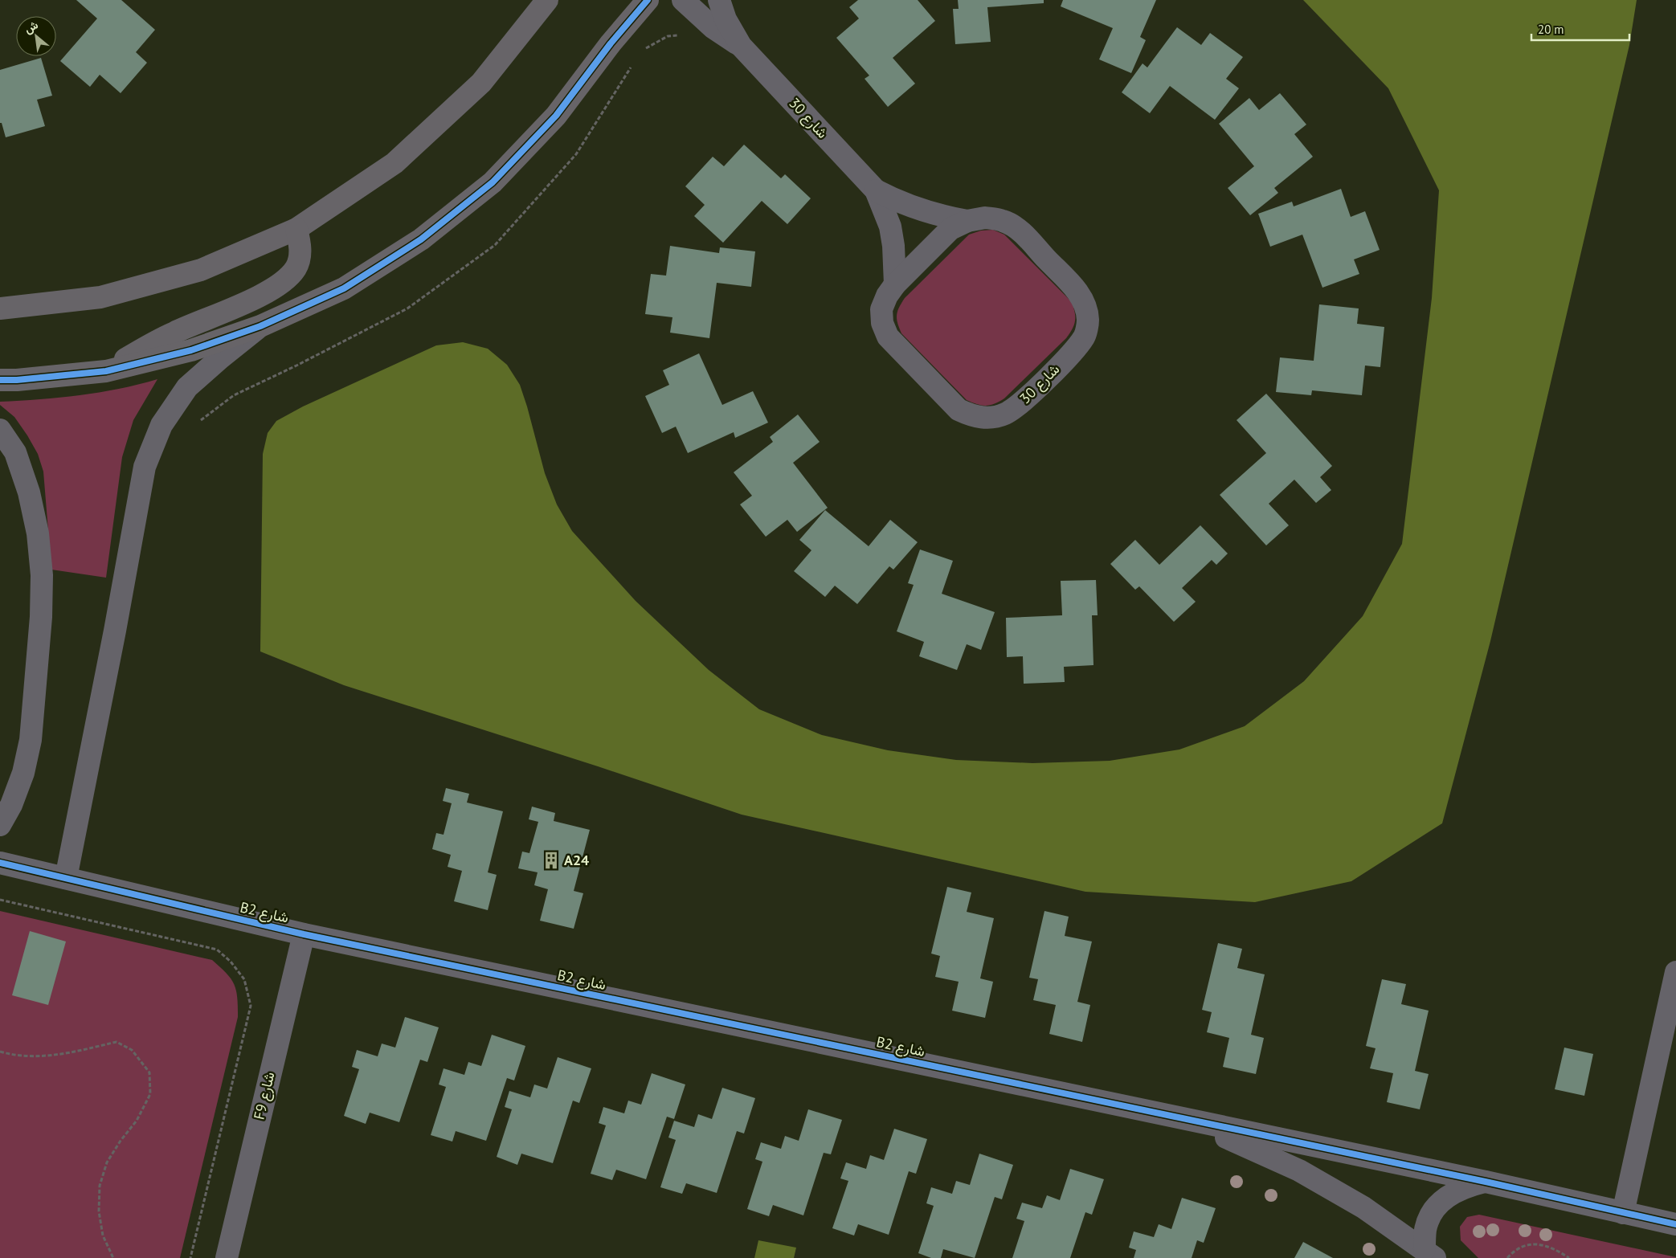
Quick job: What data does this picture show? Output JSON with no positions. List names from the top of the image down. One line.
{"streets":{"street":["شارع 30","B2 شارع","F9 شارع"]},"crossings":[["B2 شارع","F9 شارع"]],"places":{"building":["A24"]},"scale_bar":"20 m","north":"top left"}
